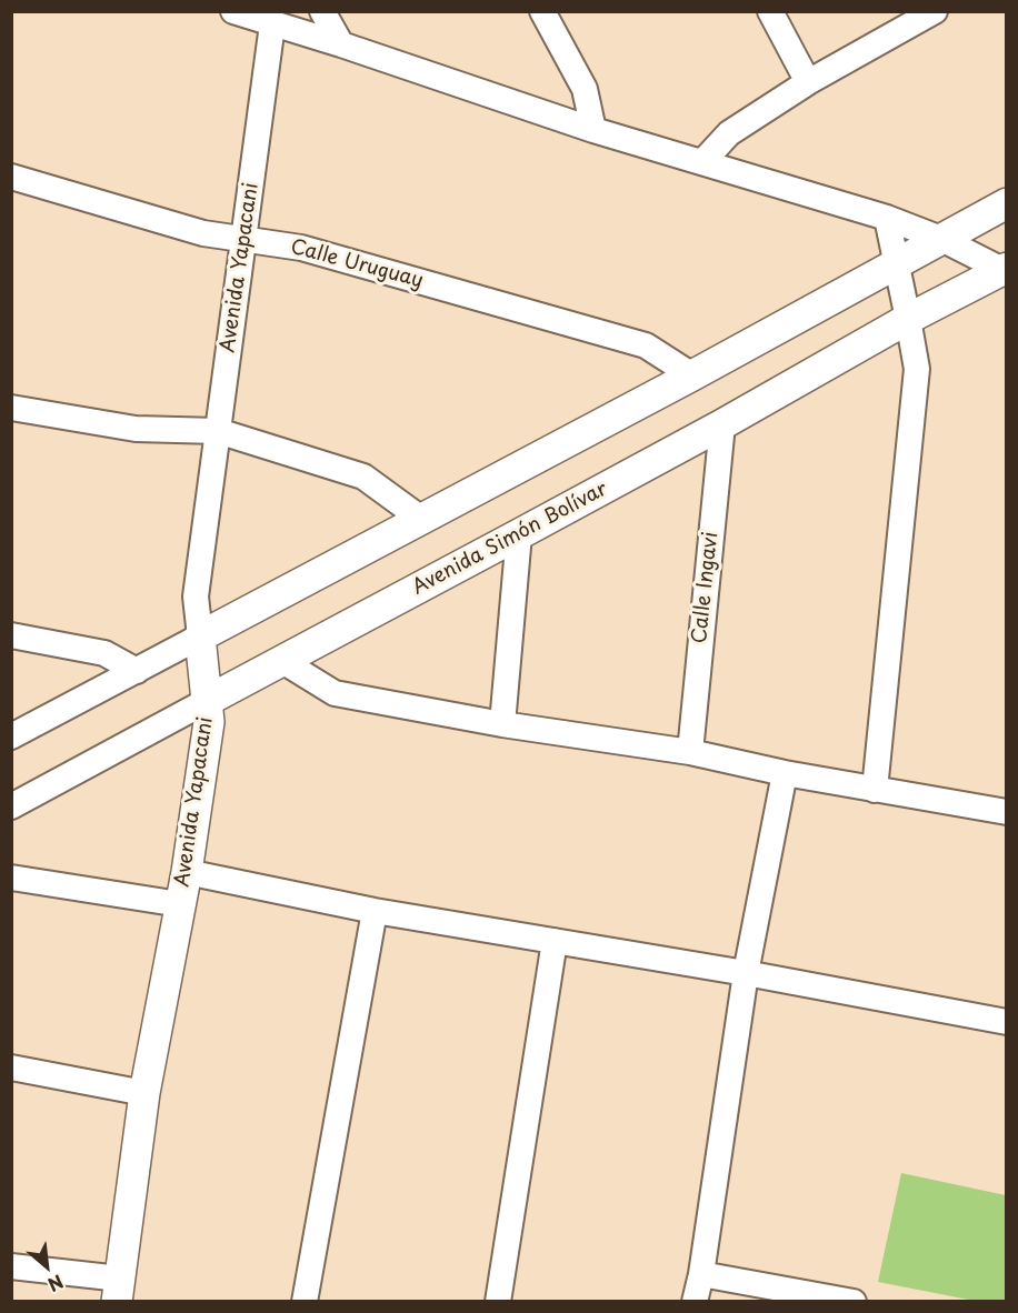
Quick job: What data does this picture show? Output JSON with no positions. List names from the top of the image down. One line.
{"streets":{"street":["Calle Uruguay","Avenida Yapacani","Avenida Simón Bolívar","Calle Ingavi"]},"crossings":[["Calle Uruguay","Avenida Yapacani"],["Avenida Yapacani","Avenida Simón Bolívar"],["Avenida Simón Bolívar","Calle Ingavi"]],"north":"bottom right"}
